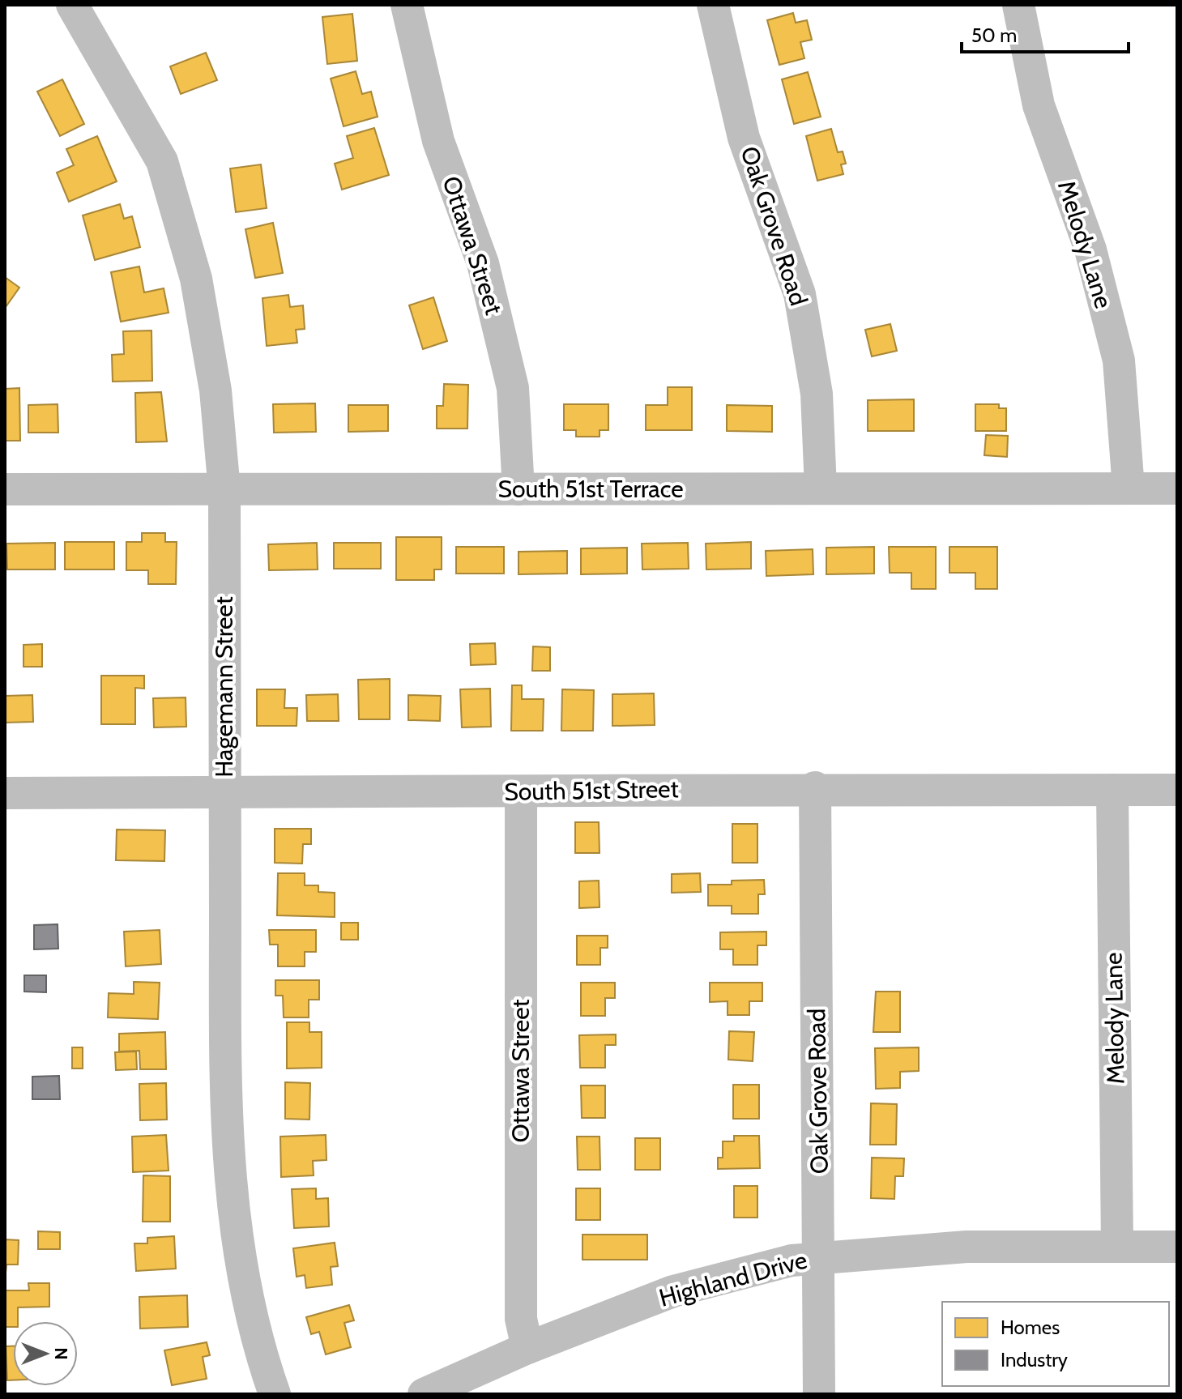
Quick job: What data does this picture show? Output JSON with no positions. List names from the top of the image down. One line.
{"streets":{"street":["Oak Grove Road","Melody Lane","Ottawa Street","South 51st Terrace","Hagemann Street","South 51st Street","Highland Drive"]},"crossings":[["Oak Grove Road","South 51st Terrace"],["Oak Grove Road","South 51st Street"],["Oak Grove Road","Highland Drive"],["Melody Lane","South 51st Terrace"],["Melody Lane","South 51st Street"],["Melody Lane","Highland Drive"],["Ottawa Street","South 51st Terrace"],["Ottawa Street","South 51st Street"],["Ottawa Street","Highland Drive"],["South 51st Terrace","Hagemann Street"],["Hagemann Street","South 51st Street"]],"legend":["Homes","Industry"],"scale_bar":"50 m","north":"right"}
